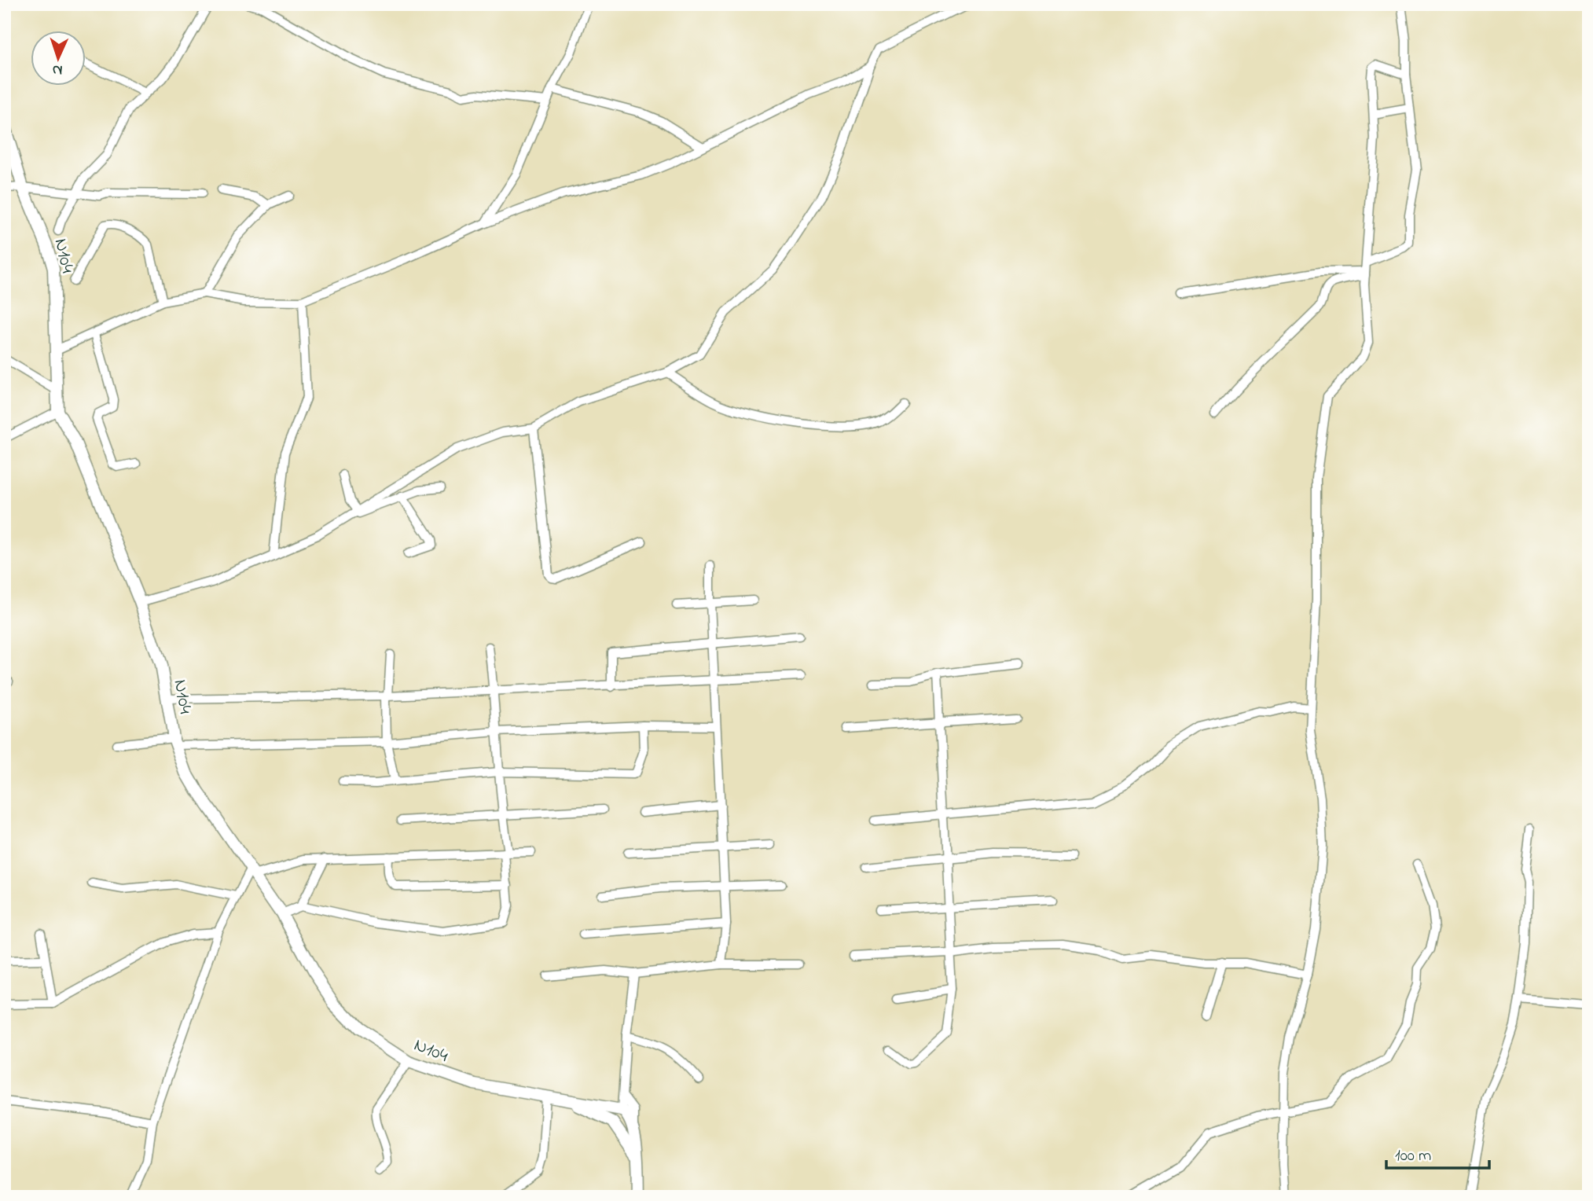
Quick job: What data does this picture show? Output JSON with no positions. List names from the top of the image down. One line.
{"streets":{"street":["N104"]},"scale_bar":"100 m","north":"bottom"}
